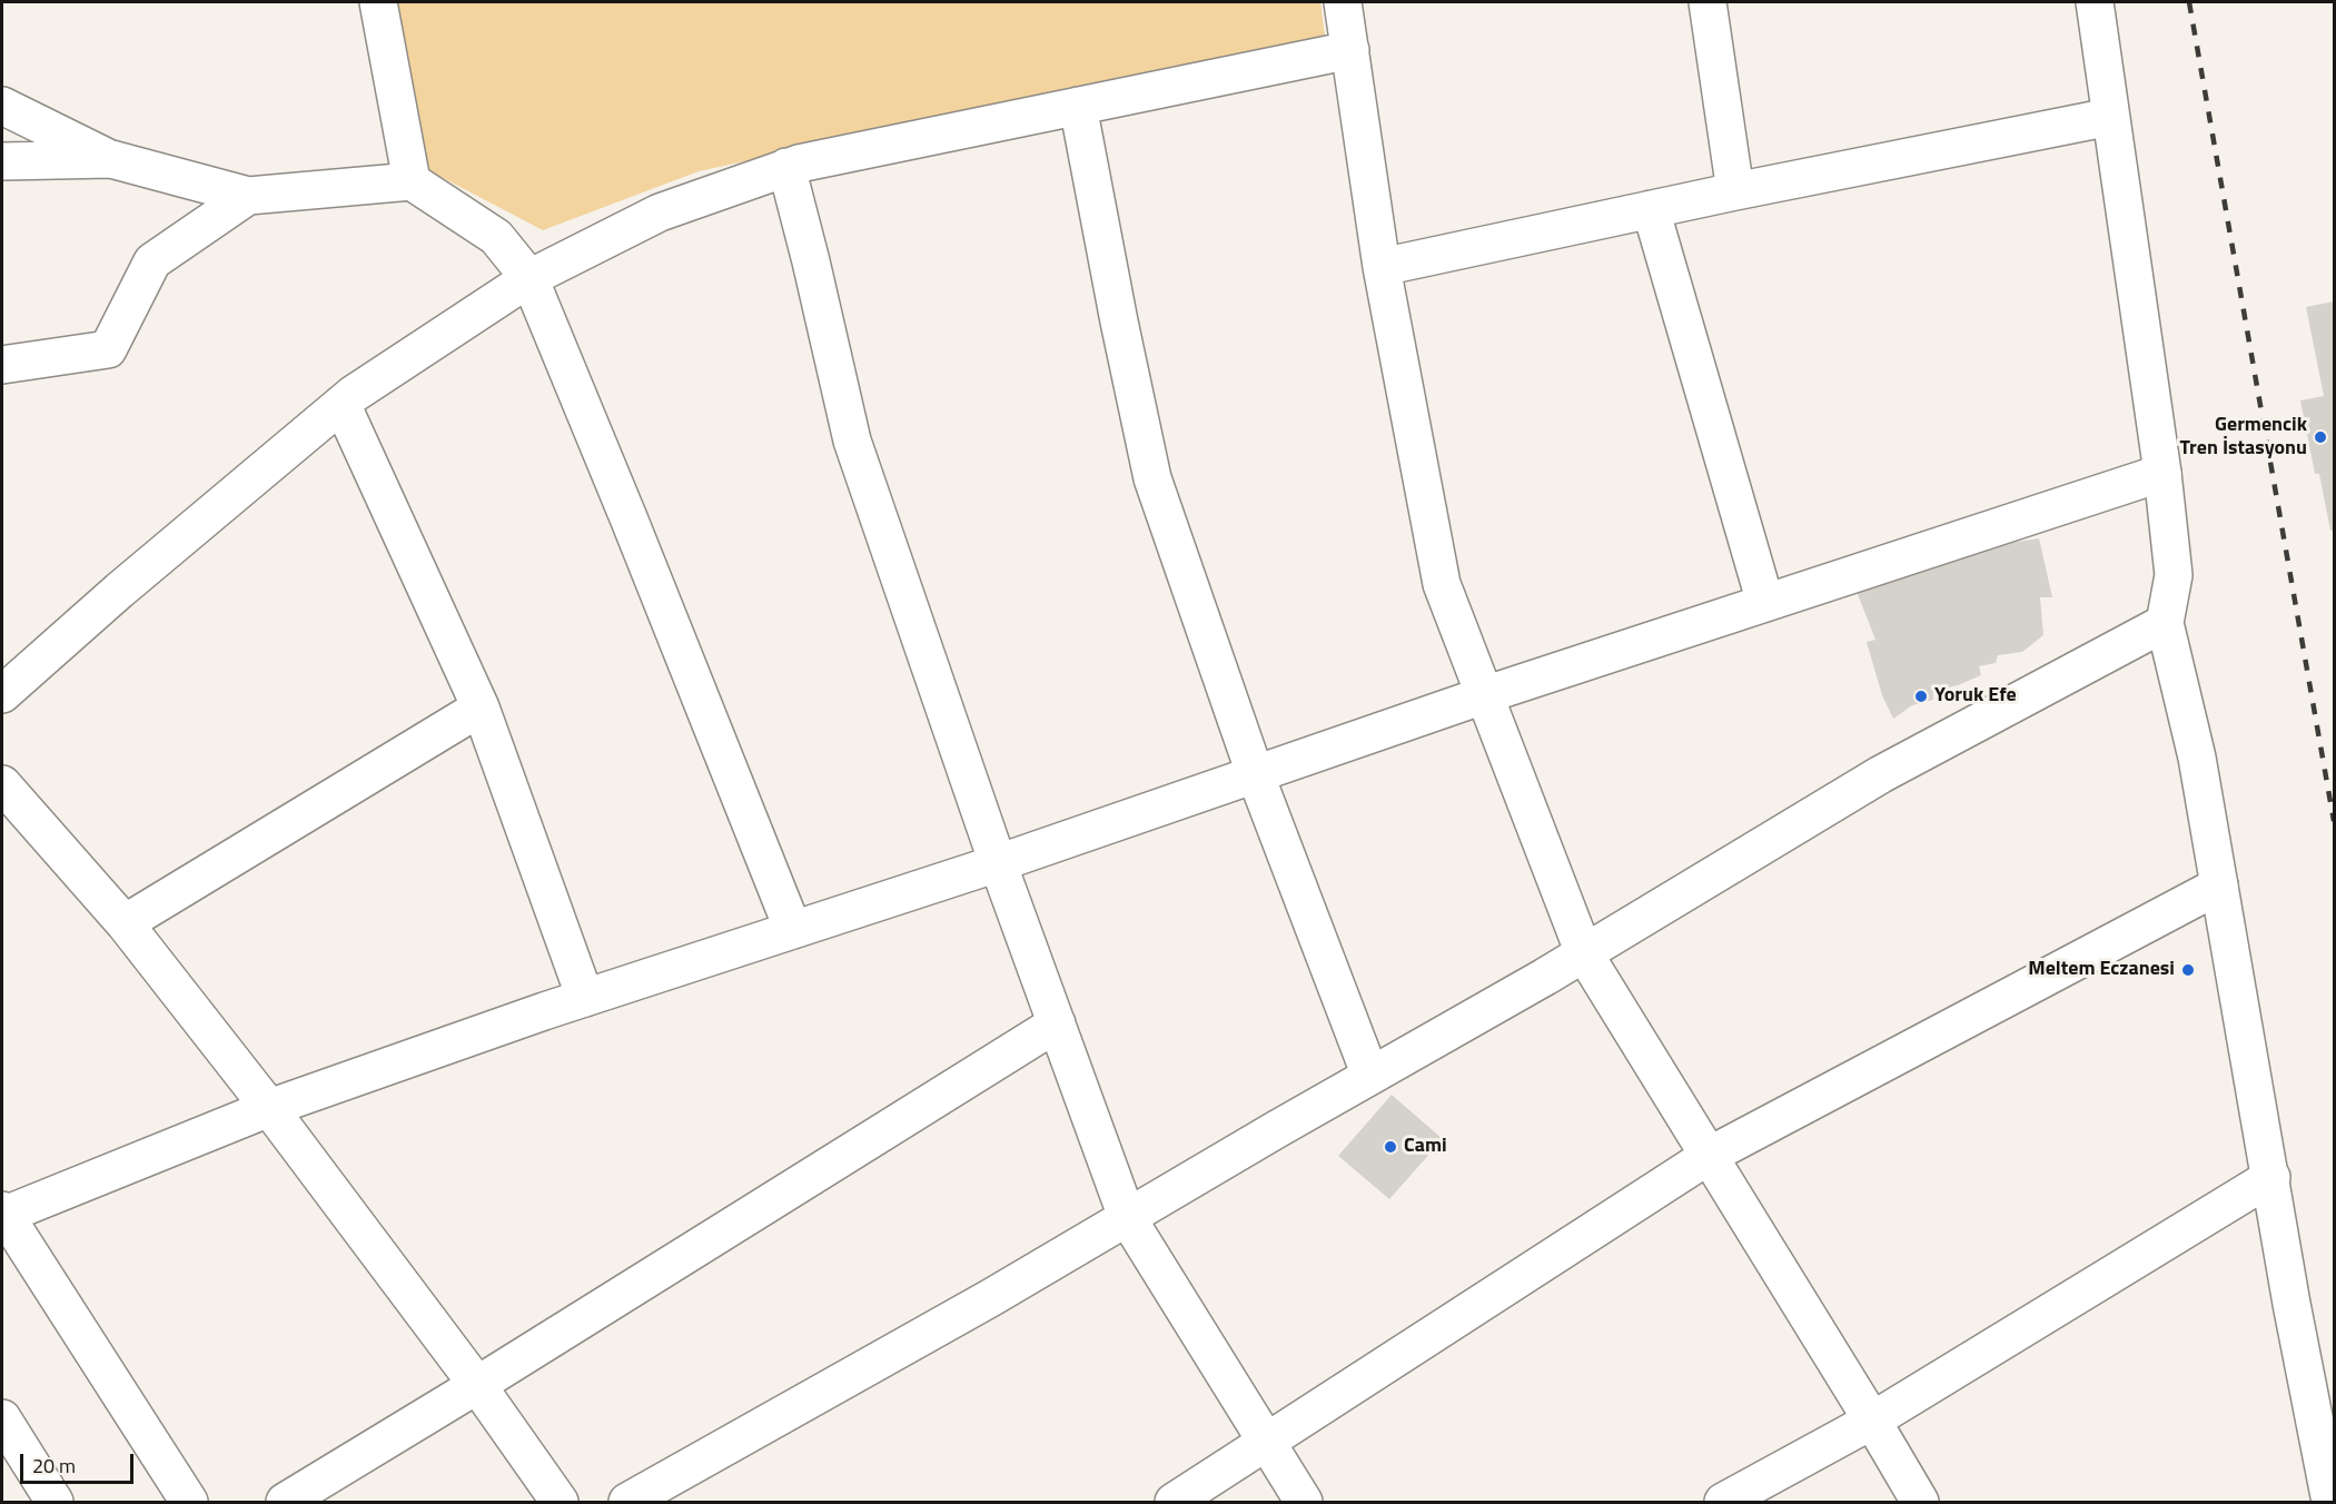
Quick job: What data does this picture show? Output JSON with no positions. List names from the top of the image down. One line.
{"places":["Germencik Tren İstasyonu","Yoruk Efe","Meltem Eczanesi","Cami"],"scale_bar":"20 m"}
